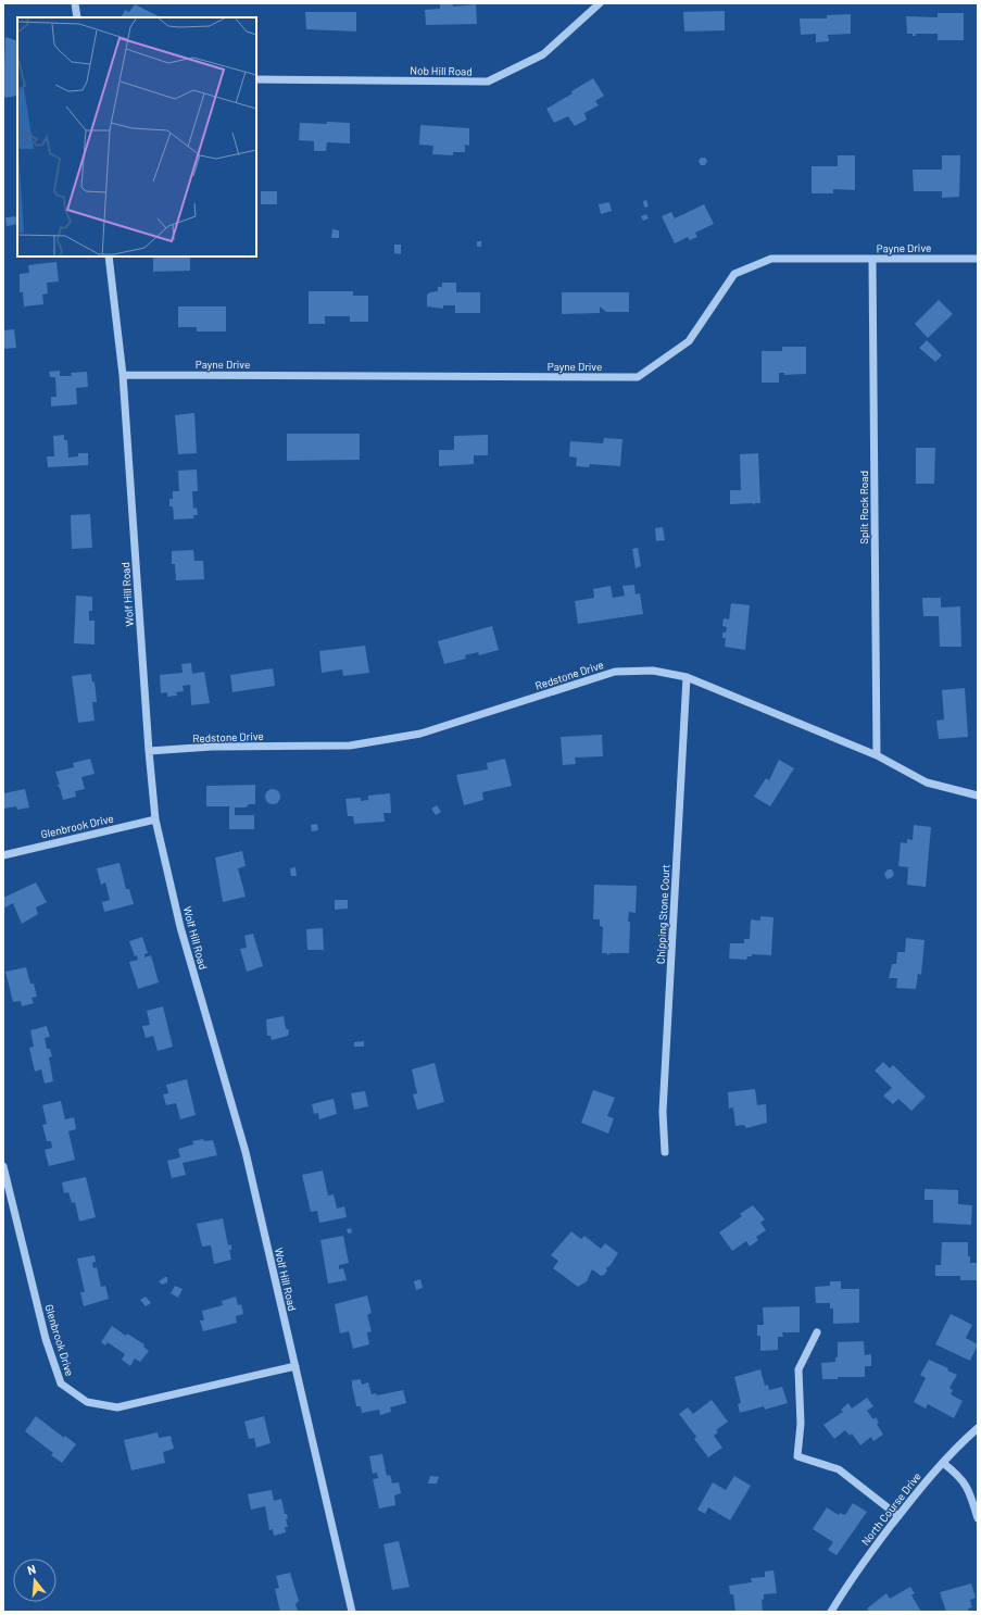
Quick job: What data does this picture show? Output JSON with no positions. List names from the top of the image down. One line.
{"streets":{"street":["Nob Hill Road","Payne Drive","Split Rock Road","Wolf Hill Road","Redstone Drive","Glenbrook Drive","Chipping Stone Court","North Course Drive"]},"crossings":[["Payne Drive","Split Rock Road"],["Payne Drive","Wolf Hill Road"],["Split Rock Road","Redstone Drive"],["Wolf Hill Road","Redstone Drive"],["Wolf Hill Road","Glenbrook Drive"],["Redstone Drive","Chipping Stone Court"]],"north":"top"}
